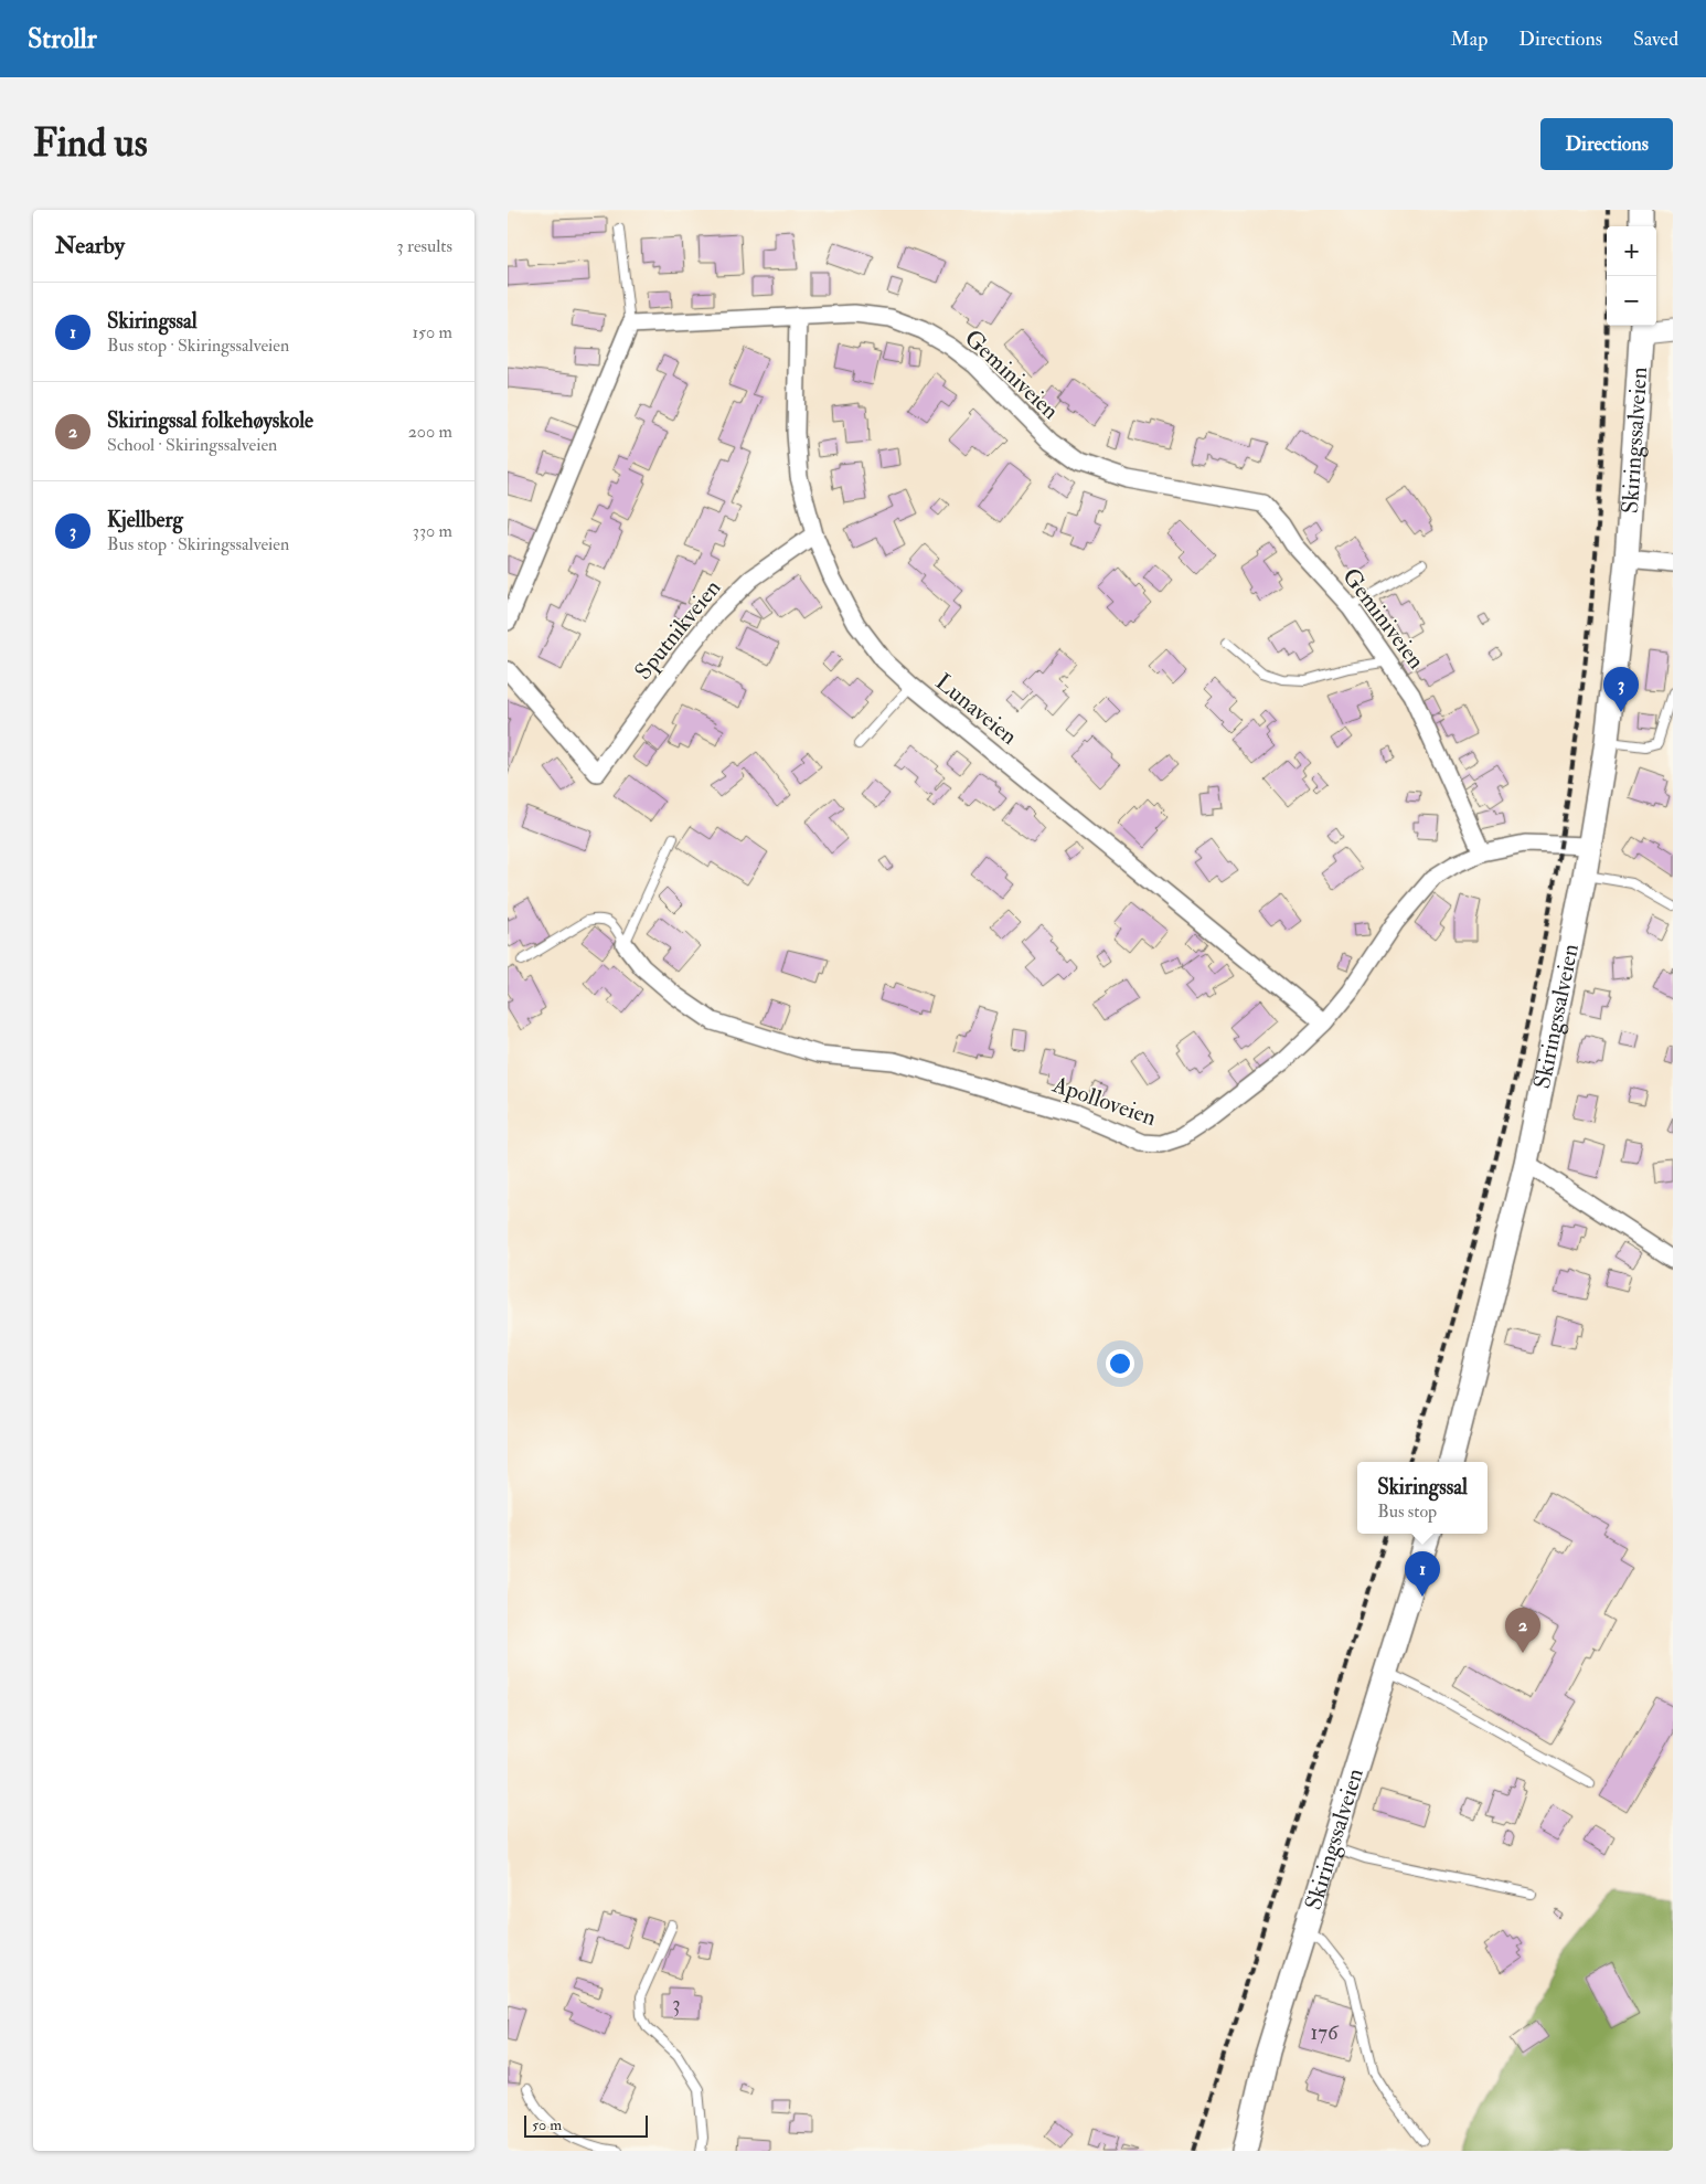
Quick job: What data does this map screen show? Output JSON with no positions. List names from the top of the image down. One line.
{"streets":{"main road":["Skiringssalveien"],"street":["Geminiveien","Sputnikveien","Lunaveien","Apolloveien"]},"crossings":[["Geminiveien","Lunaveien"],["Geminiveien","Apolloveien"],["Skiringssalveien","Apolloveien"],["Sputnikveien","Lunaveien"],["Lunaveien","Apolloveien"]],"house_numbers":["3","176"],"scale_bar":"50 m","page":{"header":"Strollr","nav":["Map","Directions","Saved"],"buttons":"Directions","title":"Find us","heading":["Nearby","3 results"],"map_buttons":["+","−"],"list":[{"mark":"1","name":"Skiringssal","note":"Bus stop · Skiringssalveien","value":"150 m"},{"mark":"2","name":"Skiringssal folkehøyskole","note":"School · Skiringssalveien","value":"200 m"},{"mark":"3","name":"Kjellberg","note":"Bus stop · Skiringssalveien","value":"330 m"}],"pins":["3","1","2"],"popup":["Skiringssal","Bus stop"],"scale":"50 m"}}
